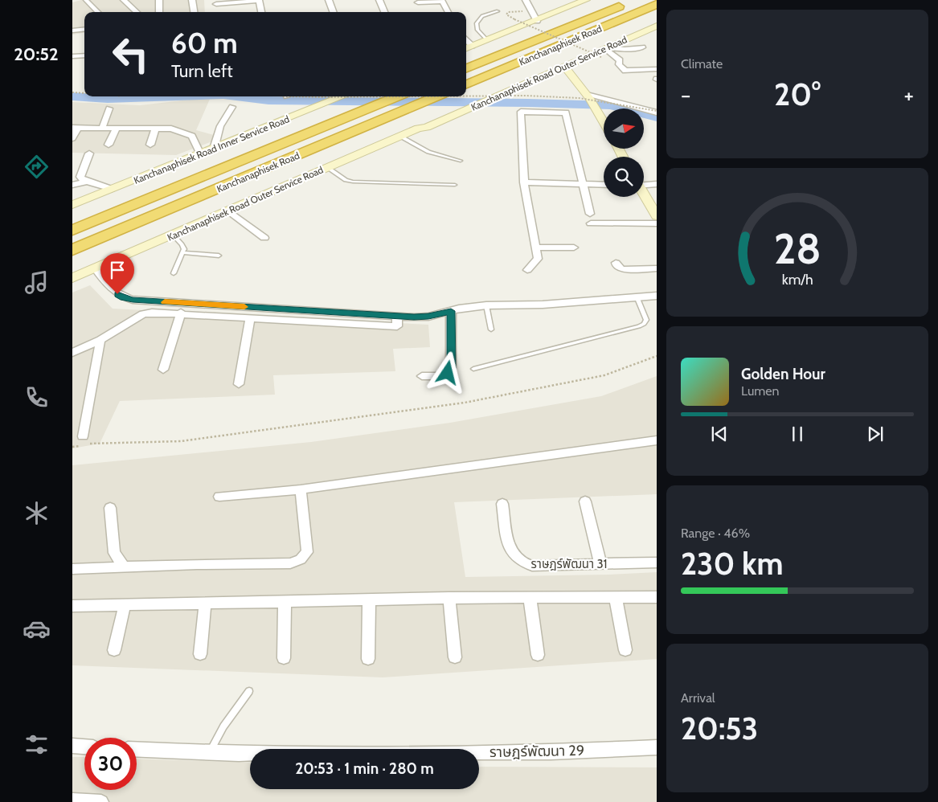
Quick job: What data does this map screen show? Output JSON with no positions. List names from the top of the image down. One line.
{"streets":{"highway":["Kanchanaphisek Road"],"main road":["Kanchanaphisek Road Outer Service Road","Kanchanaphisek Road Inner Service Road"],"street":["ราษฎร์พัฒนา 31","ราษฎร์พัฒนา 29"]},"north":"right","page":{"tabs":"20:52","tile":["Climate",["Range · 46%","230 km"],["Arrival","20:53"]],"turn":["60 m","Turn left"],"heat":["−","20°","+"],"song":["Golden Hour","Lumen"],"limit":"30","trip":"20:53 · 1 min · 280 m","gauge":["28","km/h"]}}
